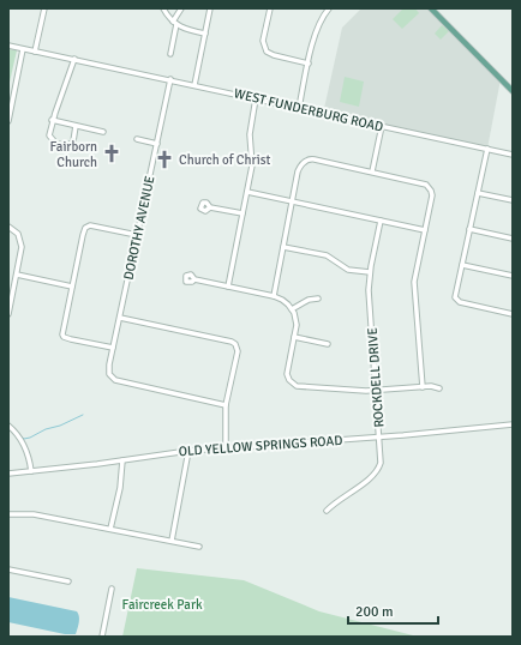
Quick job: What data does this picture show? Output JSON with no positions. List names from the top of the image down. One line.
{"streets":{"street":["WEST FUNDERBURG ROAD","DOROTHY AVENUE","ROCKDELL DRIVE","OLD YELLOW SPRINGS ROAD"]},"crossings":[["WEST FUNDERBURG ROAD","DOROTHY AVENUE"],["ROCKDELL DRIVE","OLD YELLOW SPRINGS ROAD"]],"parks":["Faircreek Park"],"places":{"church":["Fairborn Church","Church of Christ"]},"scale_bar":"200 m"}
